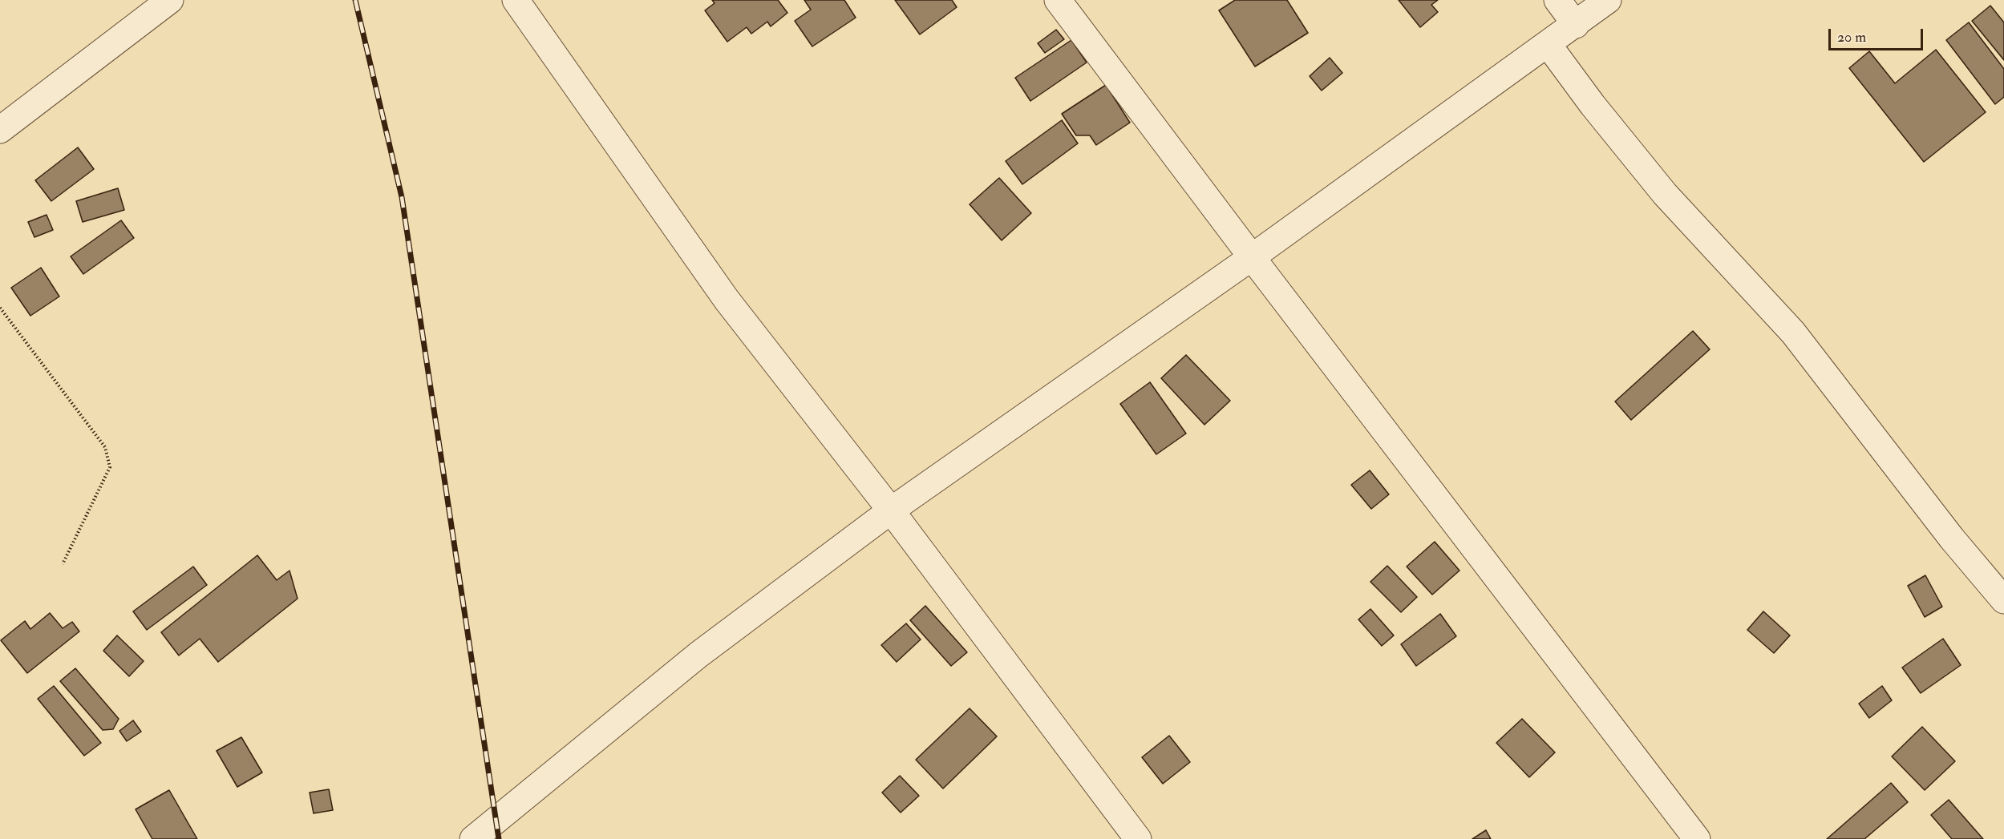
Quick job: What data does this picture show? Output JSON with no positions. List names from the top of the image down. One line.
{"scale_bar":"20 m"}
